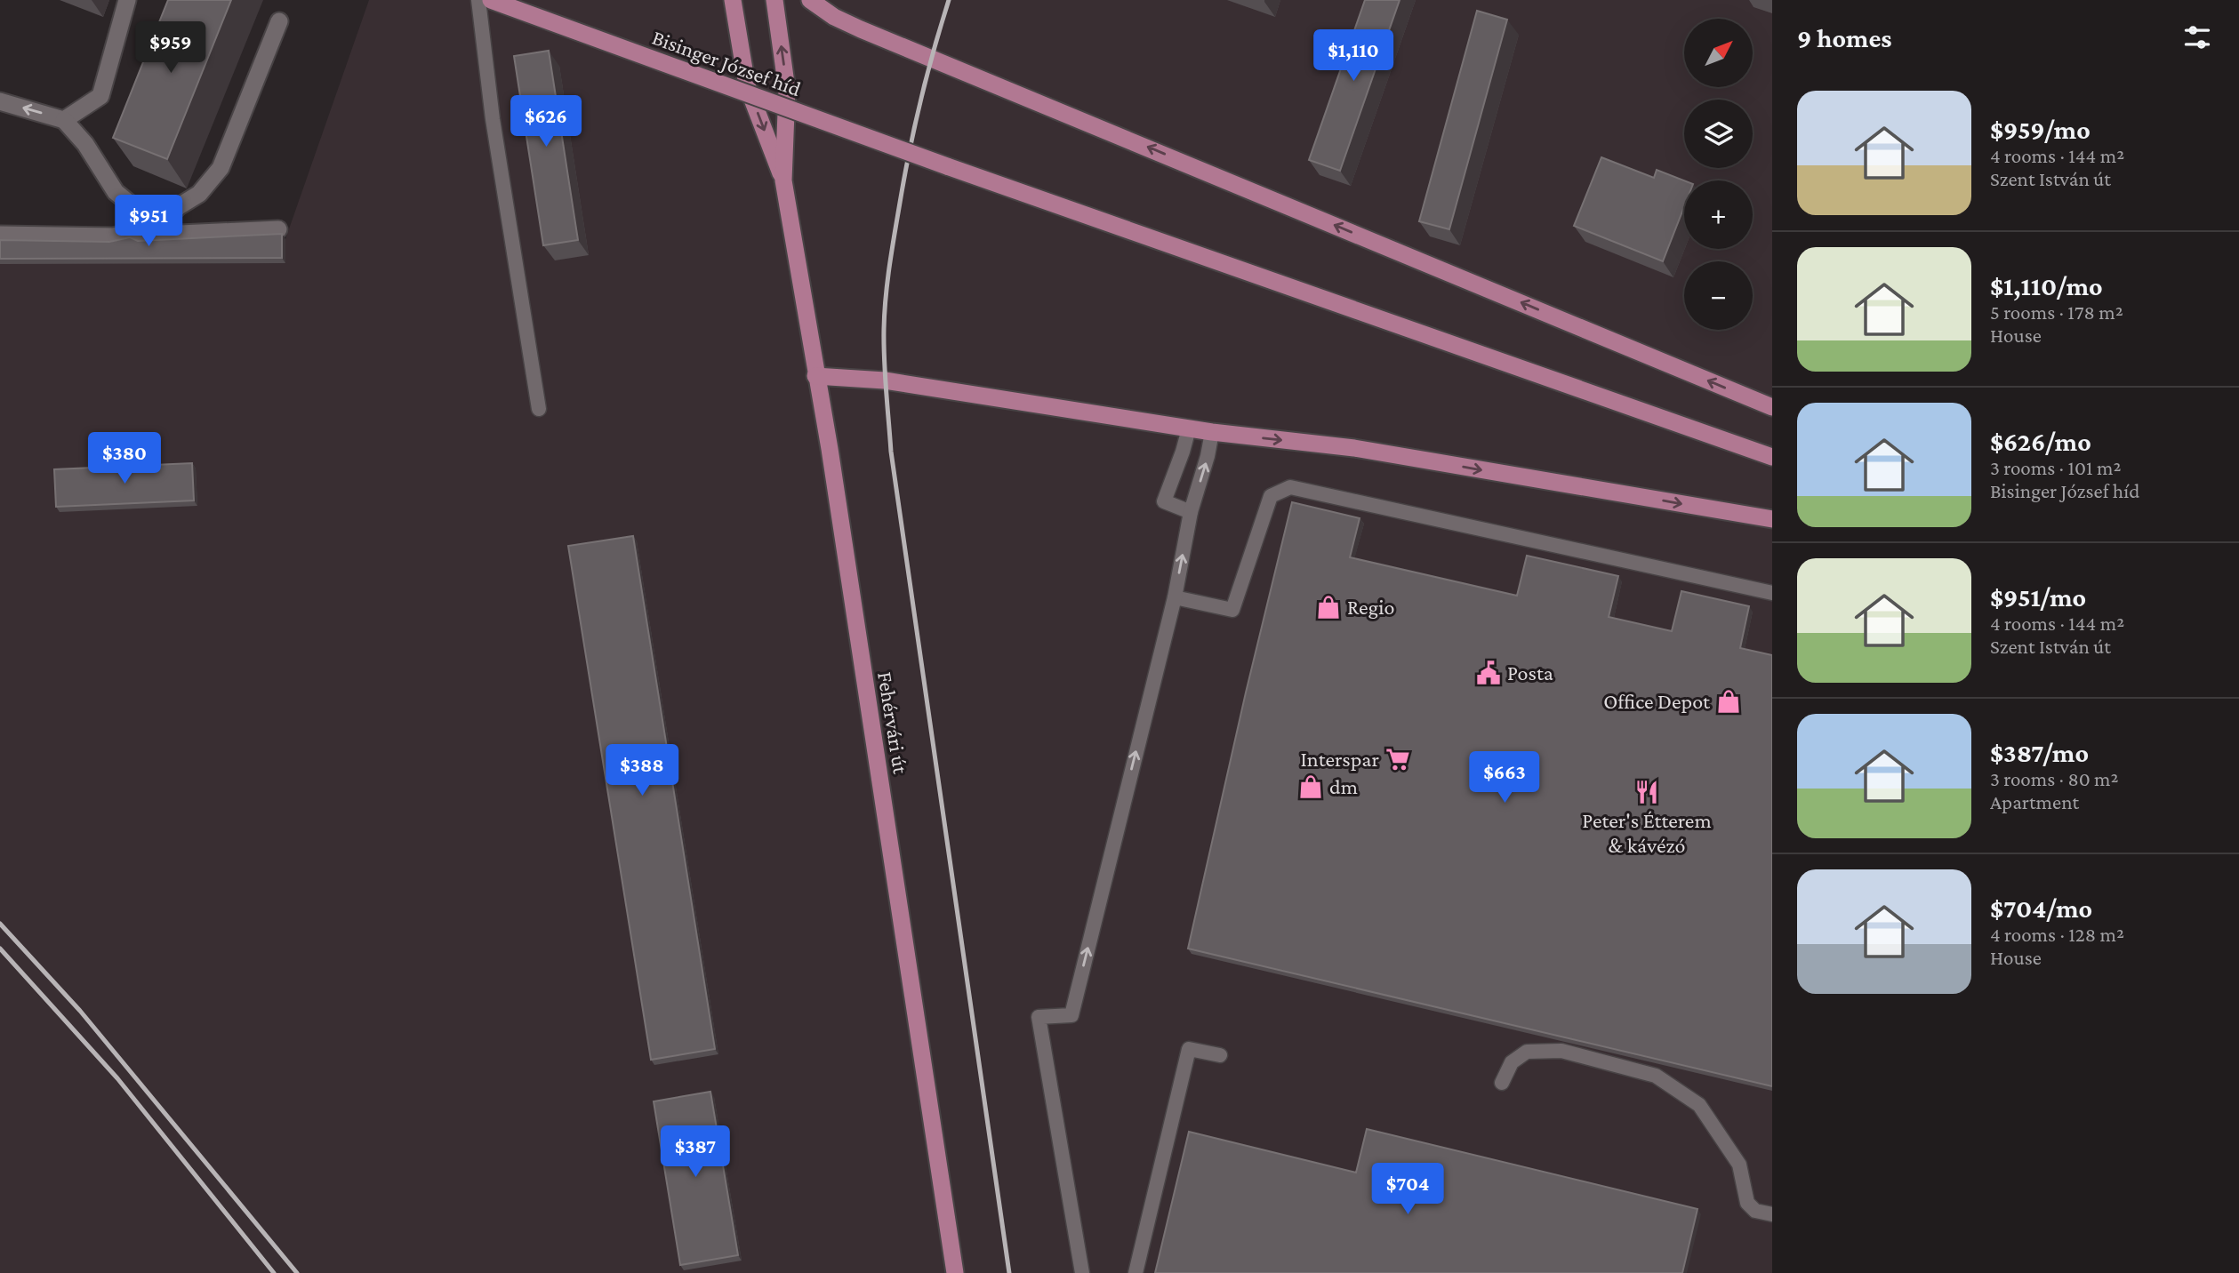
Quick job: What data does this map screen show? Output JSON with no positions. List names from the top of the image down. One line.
{"streets":{"main road":["Bisinger József híd","Fehérvári út"]},"places":{"shop":["Regio","Office Depot","dm"],"public building":["Posta"],"supermarket":["Interspar"],"restaurant":["Peter's Étterem & kávézó"]},"north":"top right","page":{"heading":"9 homes","map_buttons":["+","−"],"price":["$959","$1,110","$626","$951","$380","$388","$663","$387","$704"],"list":[{"name":"$959/mo","note":"4 rooms · 144 m² · Szent István út"},{"name":"$1,110/mo","note":"5 rooms · 178 m² · House"},{"name":"$626/mo","note":"3 rooms · 101 m² · Bisinger József híd"},{"name":"$951/mo","note":"4 rooms · 144 m² · Szent István út"},{"name":"$387/mo","note":"3 rooms · 80 m² · Apartment"},{"name":"$704/mo","note":"4 rooms · 128 m² · House"}]}}
